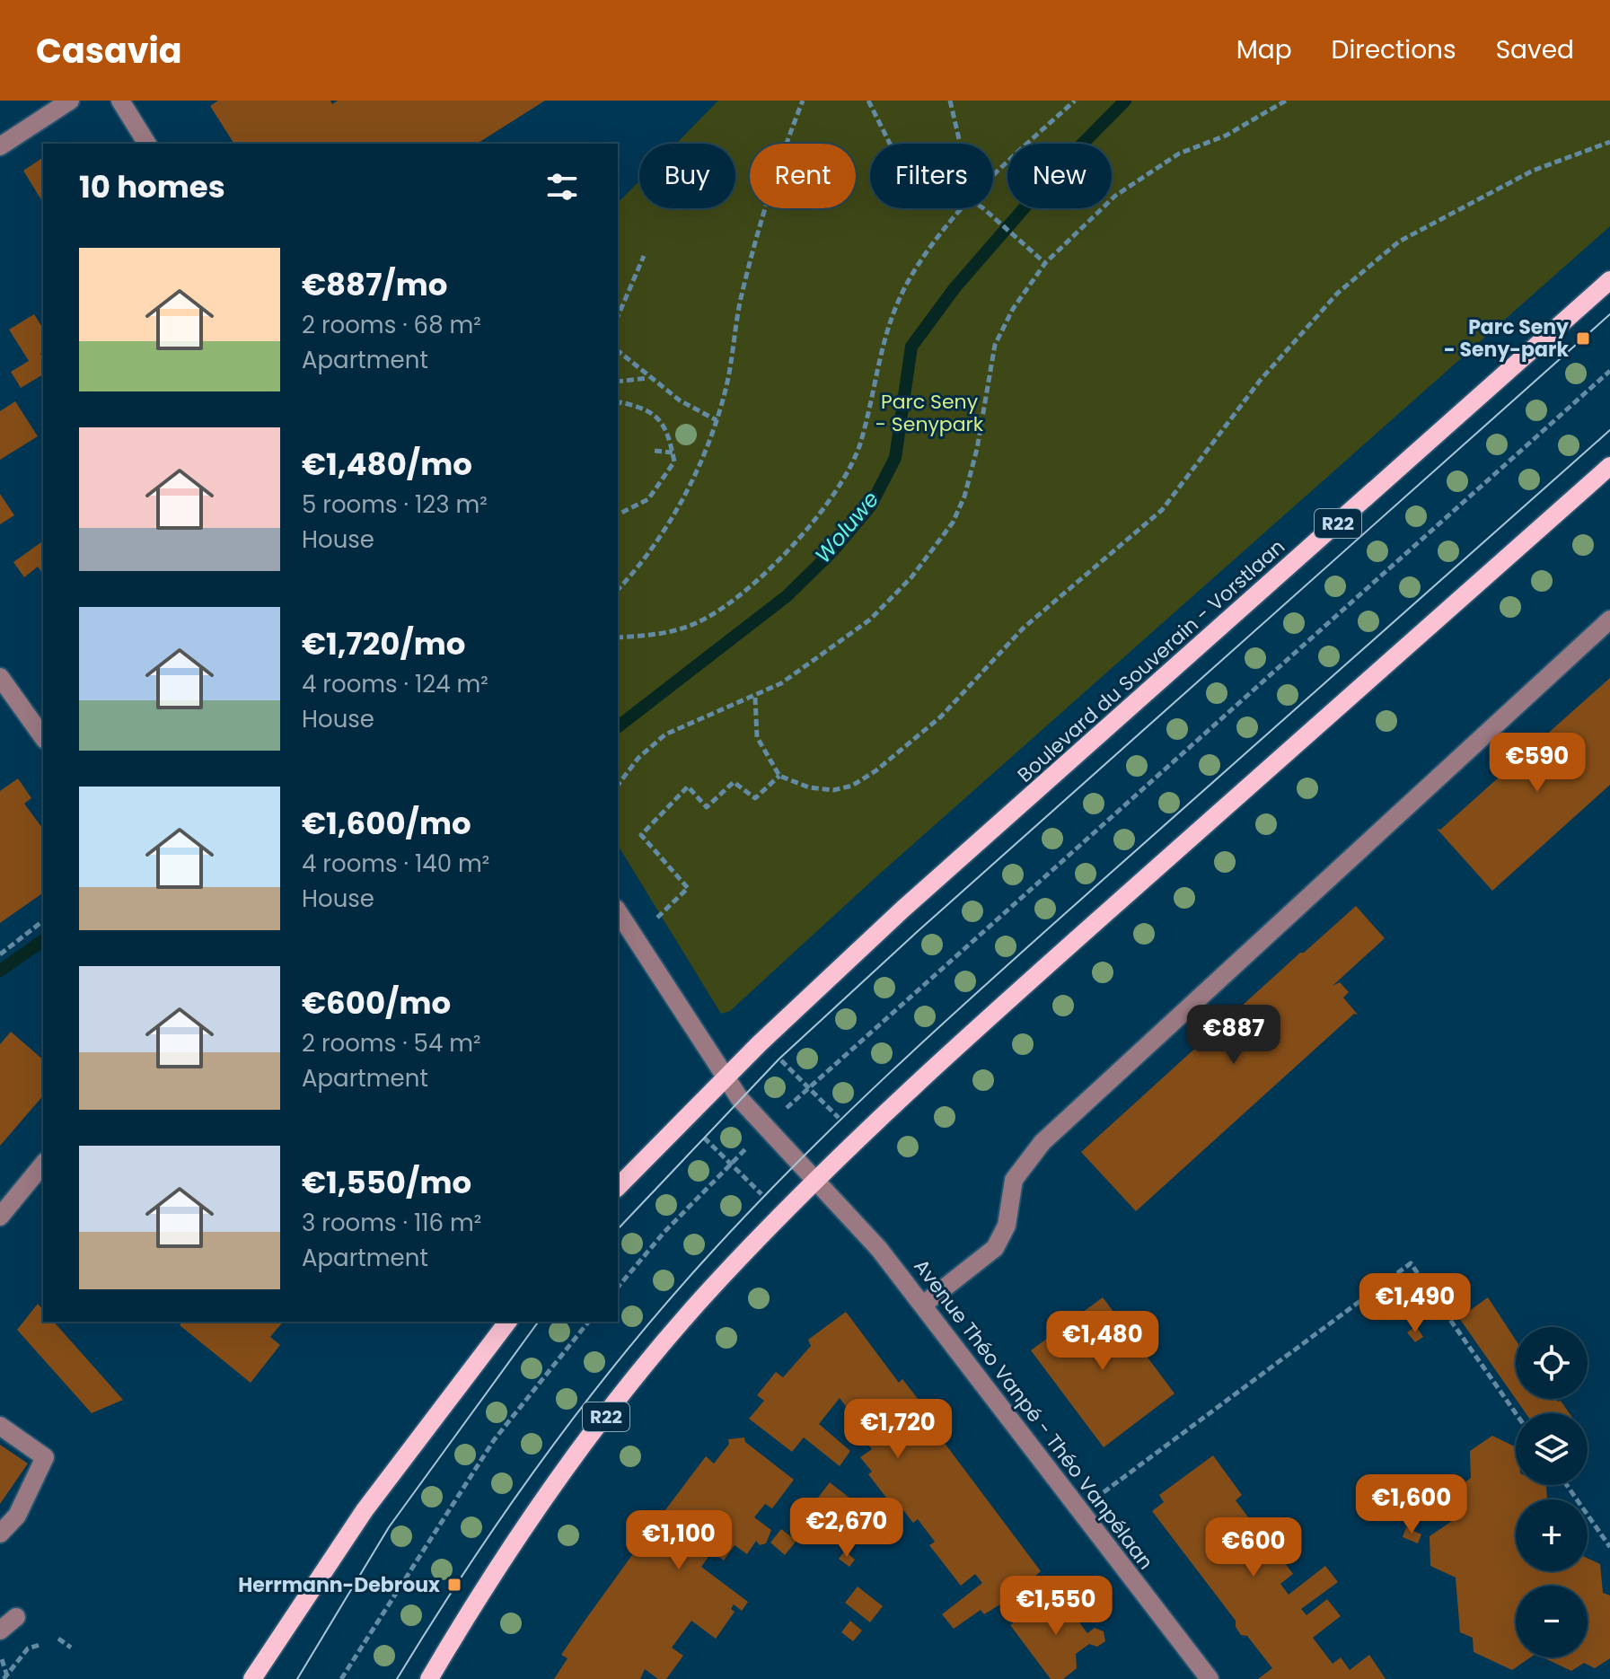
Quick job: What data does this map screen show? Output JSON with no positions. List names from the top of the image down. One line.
{"streets":{"main road":["R22","Boulevard du Souverain - Vorstlaan"],"street":["Avenue Théo Vanpé - Théo Vanpélaan"]},"crossings":[["R22","Avenue Théo Vanpé - Théo Vanpélaan"]],"water":["Woluwe"],"parks":["Parc Seny - Senypark"],"places":{"transit":["Parc Seny - Seny-park","Herrmann-Debroux"]},"page":{"header":"Casavia","nav":["Map","Directions","Saved"],"chip":["Buy","Rent","Filters","New"],"heading":"10 homes","list":[{"name":"€887/mo","note":"2 rooms · 68 m² · Apartment"},{"name":"€1,480/mo","note":"5 rooms · 123 m² · House"},{"name":"€1,720/mo","note":"4 rooms · 124 m² · House"},{"name":"€1,600/mo","note":"4 rooms · 140 m² · House"},{"name":"€600/mo","note":"2 rooms · 54 m² · Apartment"},{"name":"€1,550/mo","note":"3 rooms · 116 m² · Apartment"}],"price":["€590","€887","€1,490","€1,480","€1,720","€1,600","€2,670","€1,100","€600","€1,550"],"map_buttons":["+","−"]}}
